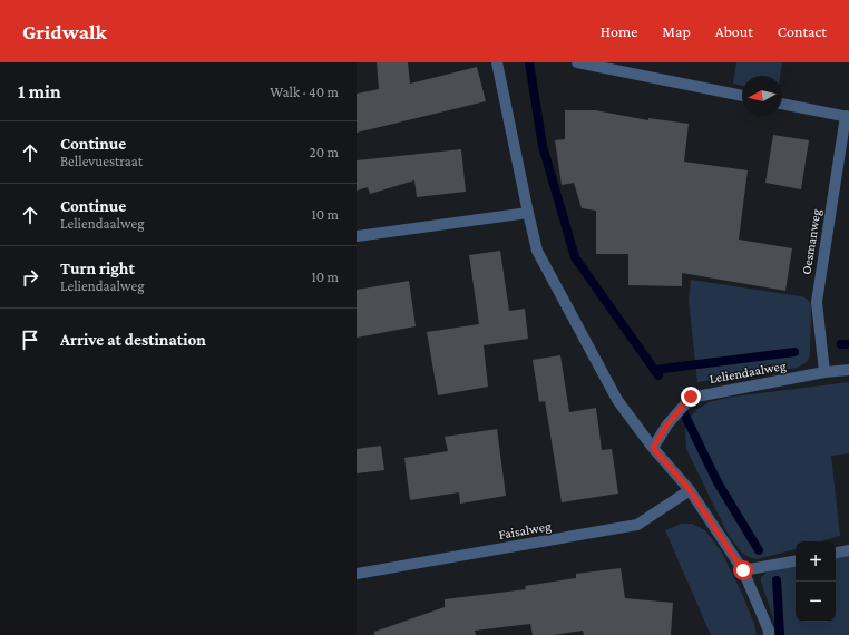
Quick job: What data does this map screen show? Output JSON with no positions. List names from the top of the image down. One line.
{"streets":{"street":["Oesmanweg","Leliendaalweg","Faisalweg"]},"crossings":[["Oesmanweg","Leliendaalweg"]],"north":"left","page":{"header":"Gridwalk","nav":["Home","Map","About","Contact"],"heading":["1 min","Walk · 40 m"],"list":[["Continue","Bellevuestraat","20 m"],["Continue","Leliendaalweg","10 m"],["Turn right","Leliendaalweg","10 m"],"Arrive at destination"],"map_buttons":["+","−"]}}
